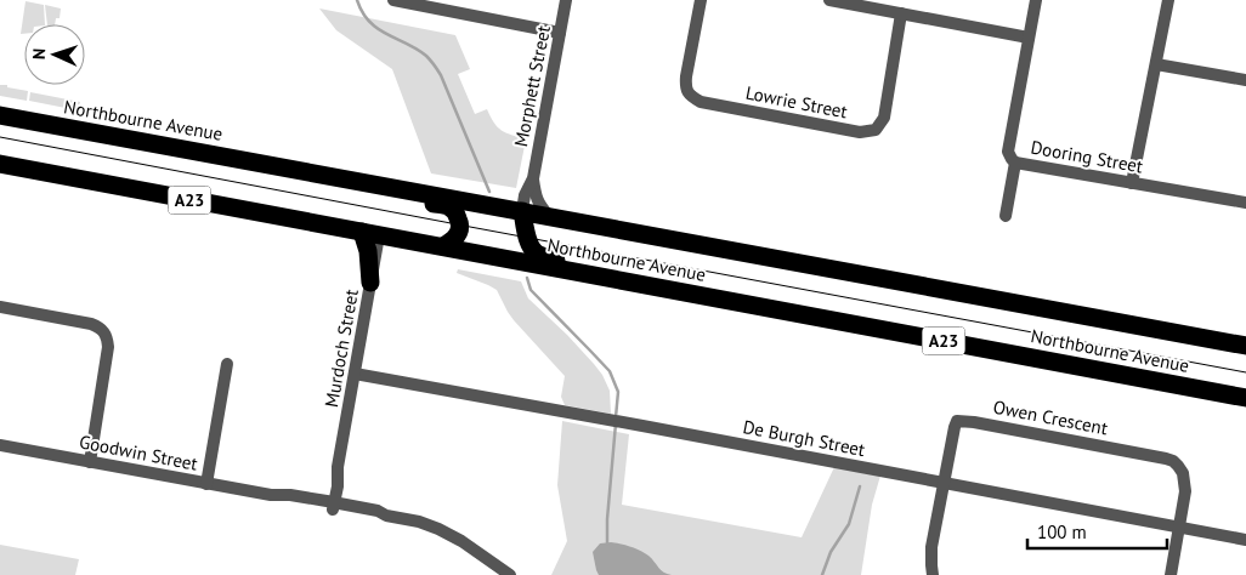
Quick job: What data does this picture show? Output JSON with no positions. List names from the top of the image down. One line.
{"streets":{"highway":["Northbourne Avenue","A23"],"street":["Morphett Street","Lowrie Street","Dooring Street","Murdoch Street","Owen Crescent","De Burgh Street","Goodwin Street"]},"crossings":[["Morphett Street","Northbourne Avenue"],["Murdoch Street","De Burgh Street"],["Murdoch Street","Goodwin Street"],["Owen Crescent","De Burgh Street"]],"scale_bar":"100 m","north":"left"}
